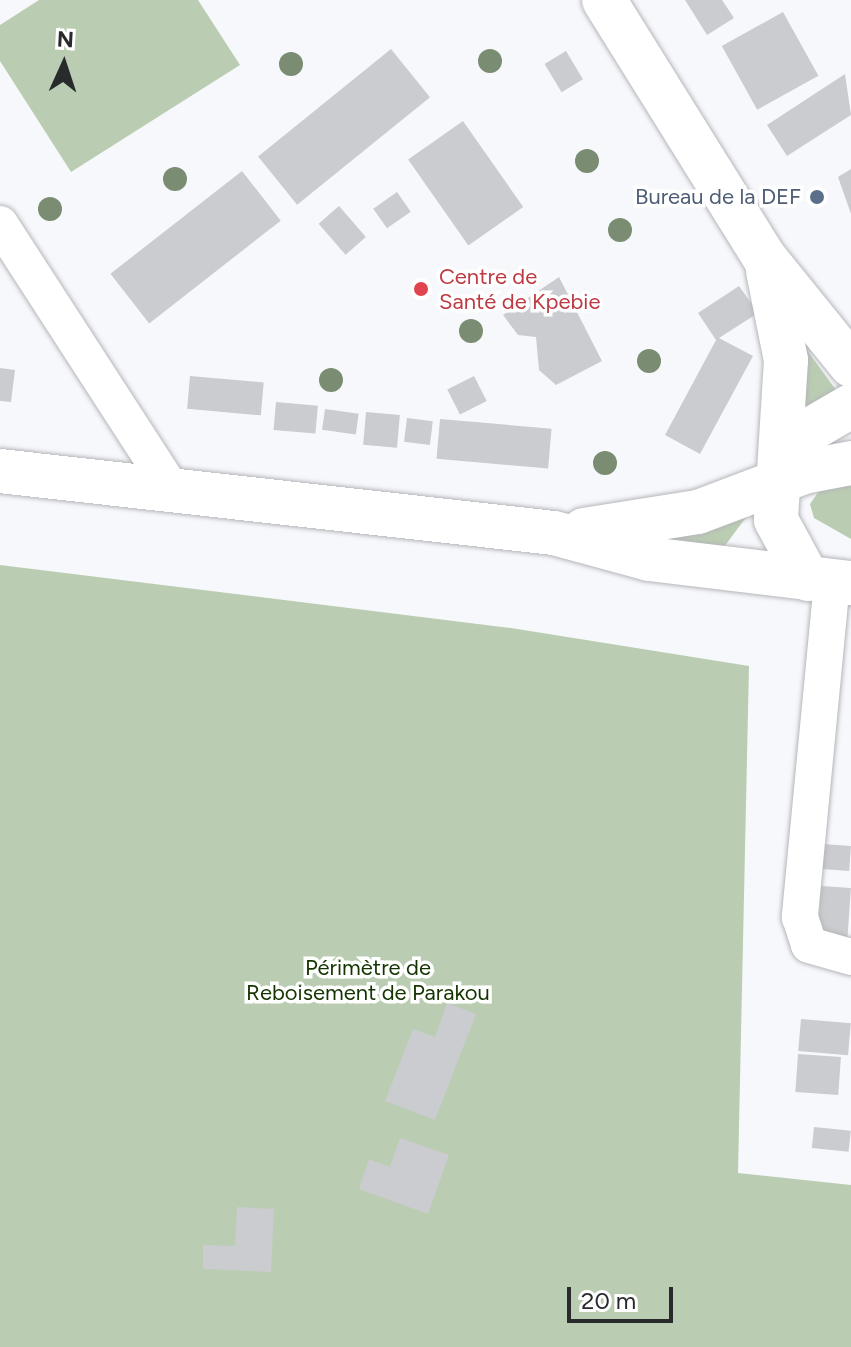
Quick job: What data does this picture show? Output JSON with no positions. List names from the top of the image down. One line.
{"parks":["Périmètre de Reboisement de Parakou"],"places":["Bureau de la DEF","Centre de Santé de Kpebie"],"scale_bar":"20 m","north":"top"}
